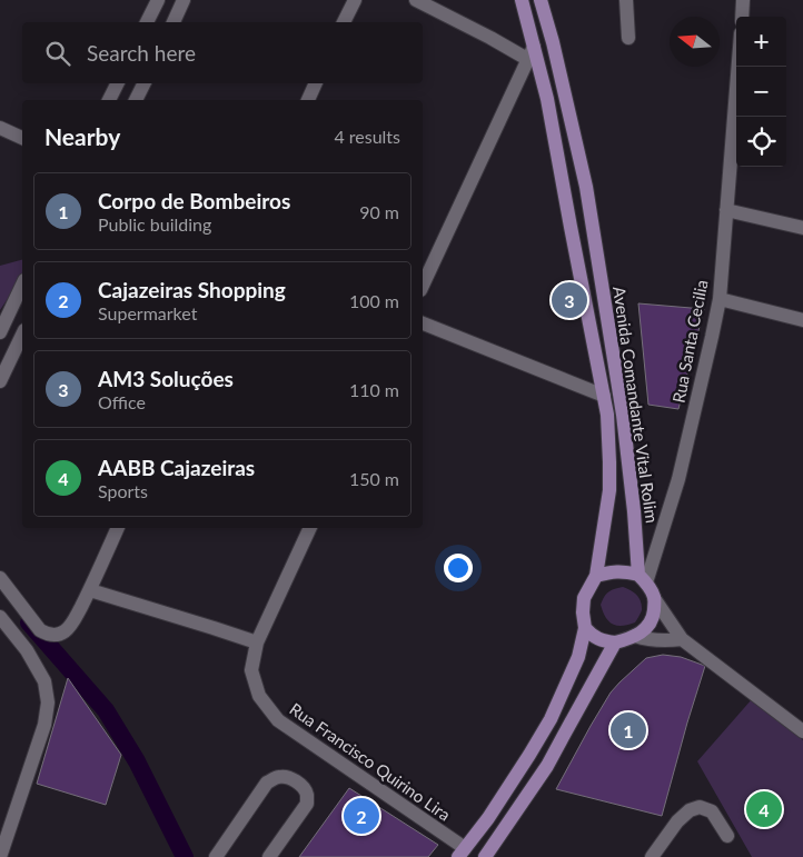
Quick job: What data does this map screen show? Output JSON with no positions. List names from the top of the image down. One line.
{"streets":{"main road":["Avenida Comandante Vital Rolim"],"street":["Rua Santa Cecilia","Rua Francisco Quirino Lira"]},"crossings":[["Rua Santa Cecilia","Avenida Comandante Vital Rolim"],["Avenida Comandante Vital Rolim","Rua Francisco Quirino Lira"]],"north":"left","page":{"map_buttons":["+","−"],"search":"Search here","heading":["Nearby","4 results"],"list":[{"mark":"1","name":"Corpo de Bombeiros","note":"Public building","value":"90 m"},{"mark":"2","name":"Cajazeiras Shopping","note":"Supermarket","value":"100 m"},{"mark":"3","name":"AM3 Soluções","note":"Office","value":"110 m"},{"mark":"4","name":"AABB Cajazeiras","note":"Sports","value":"150 m"}],"pins":["3","1","4","2"]}}
